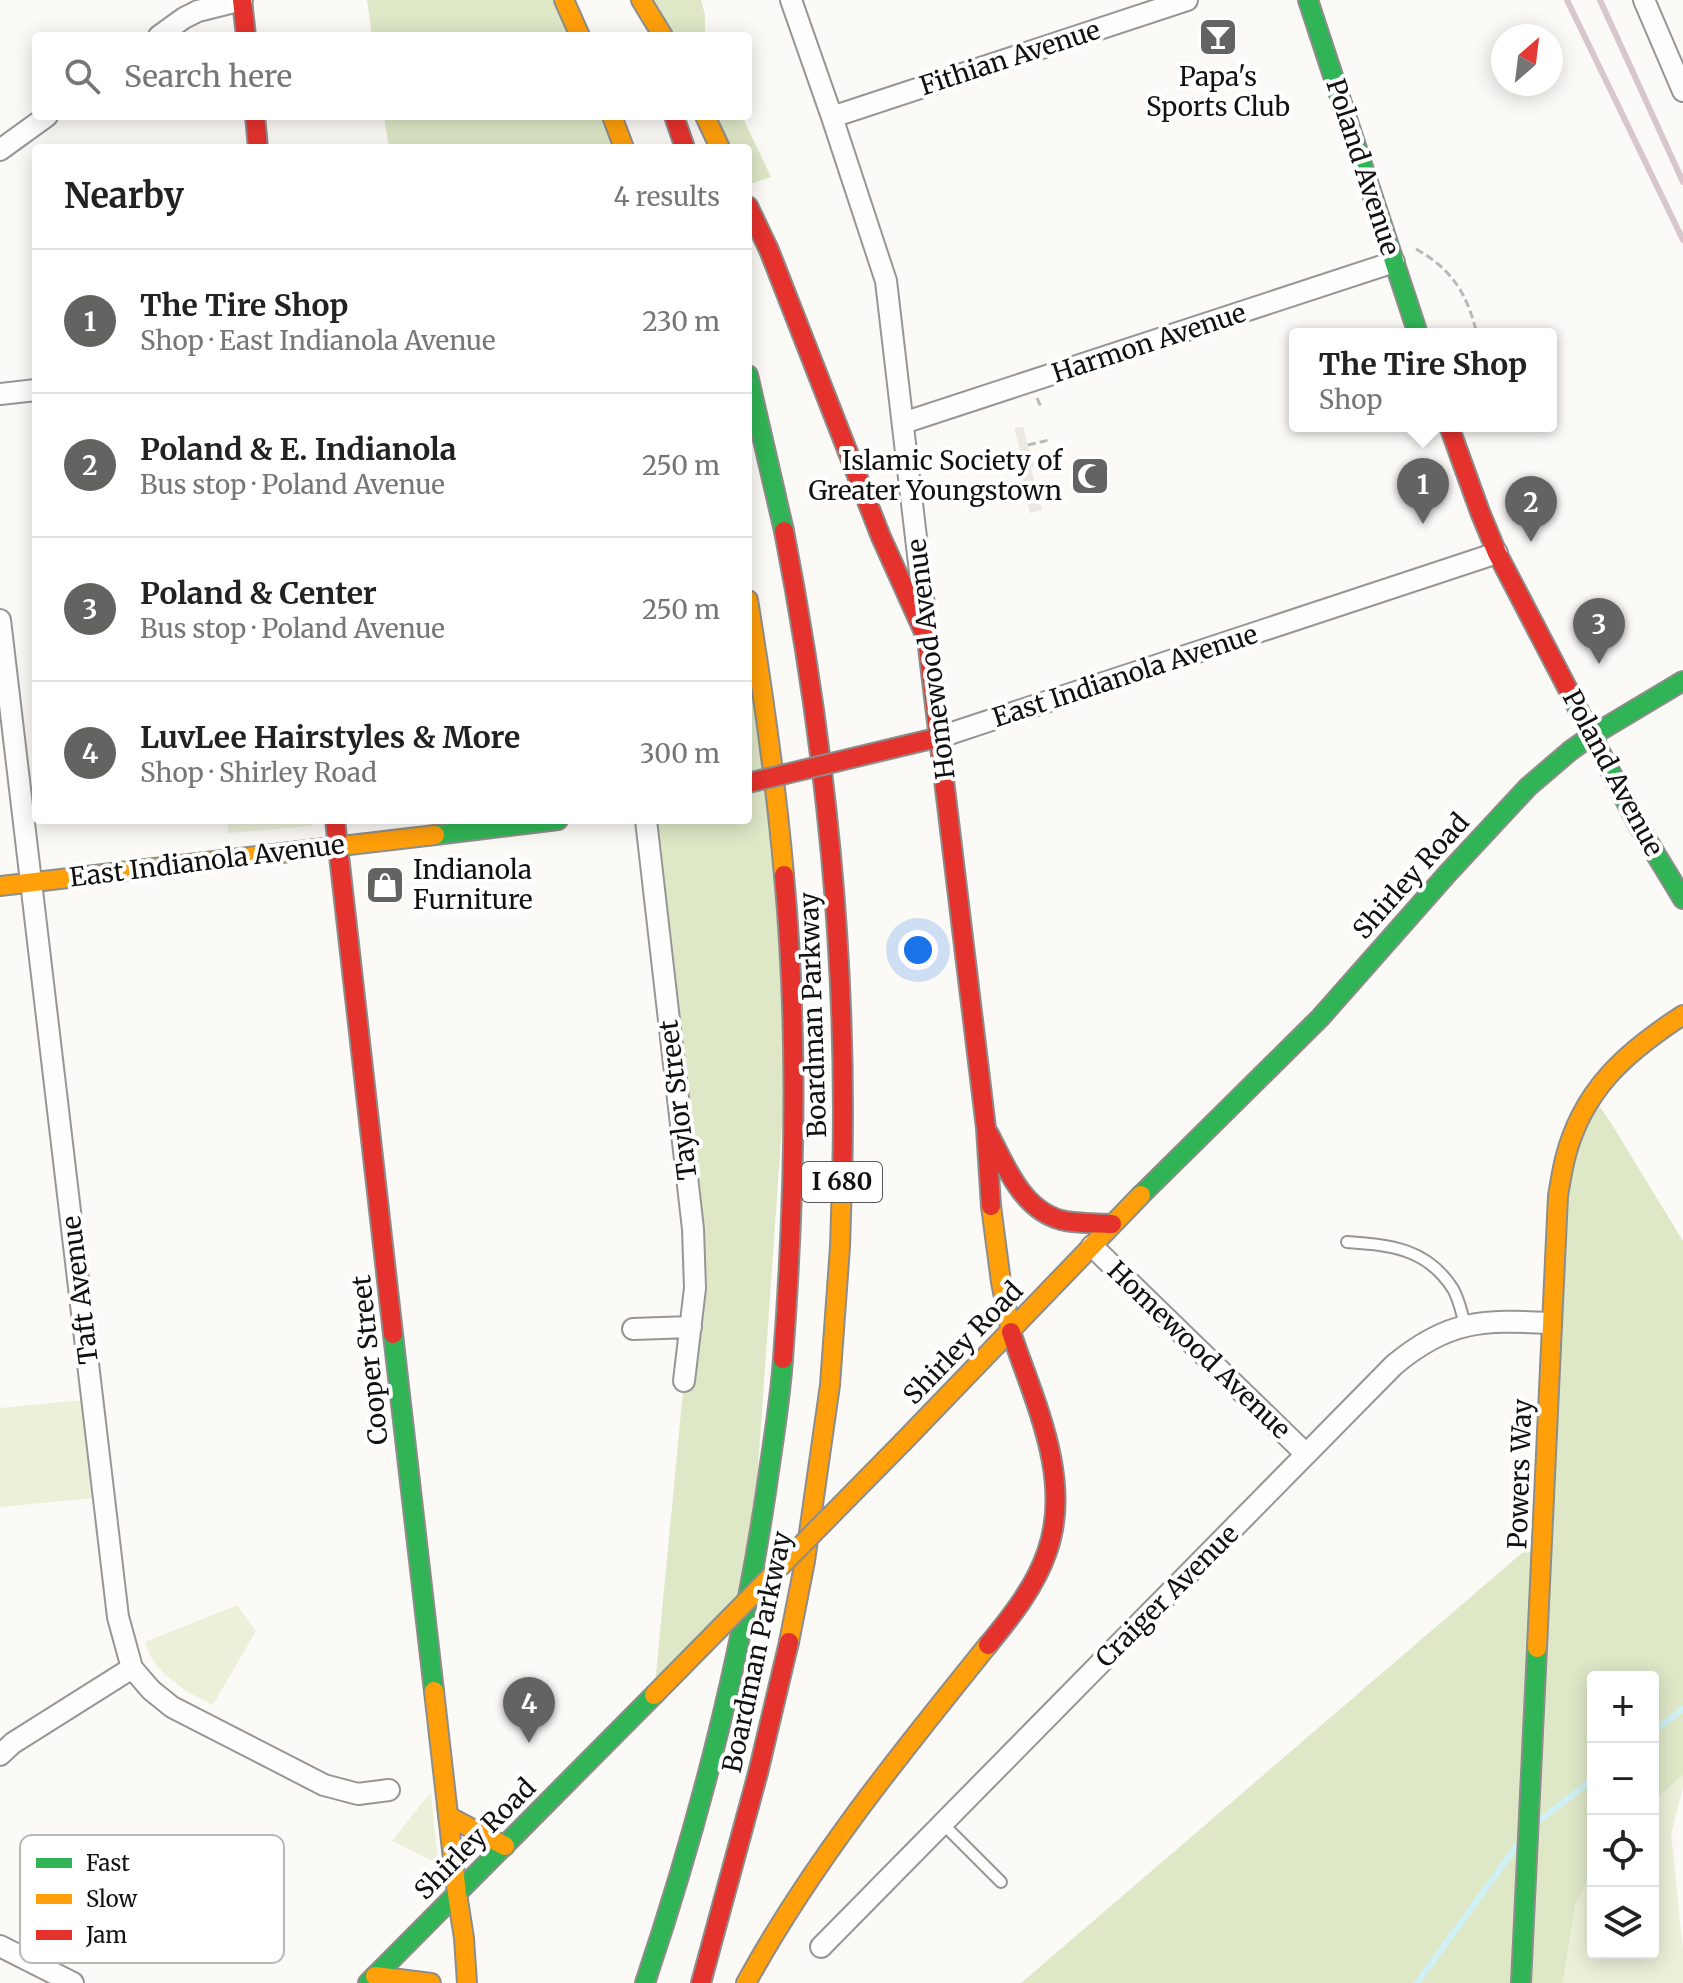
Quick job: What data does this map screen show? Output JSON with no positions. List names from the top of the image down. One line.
{"streets":{"main road":["Poland Avenue","Homewood Avenue","East Indianola Avenue","Shirley Road","Boardman Parkway","I 680","Cooper Street","Powers Way"],"street":["Fithian Avenue","Harmon Avenue","Taylor Street","Taft Avenue","Craiger Avenue"]},"crossings":[["Fithian Avenue","Homewood Avenue"],["Poland Avenue","Harmon Avenue"],["Poland Avenue","East Indianola Avenue"],["Poland Avenue","Shirley Road"],["Harmon Avenue","Homewood Avenue"],["Homewood Avenue","East Indianola Avenue"],["Homewood Avenue","Shirley Road"],["Homewood Avenue","Craiger Avenue"],["East Indianola Avenue","Taft Avenue"],["East Indianola Avenue","Cooper Street"],["Shirley Road","Cooper Street"],["Powers Way","Craiger Avenue"]],"places":{"bar":["Papa's Sports Club"],"mosque":["Islamic Society of Greater Youngstown"],"shop":["Indianola Furniture"]},"legend":["Fast","Slow","Jam"],"north":"top right","page":{"search":"Search here","heading":["Nearby","4 results"],"list":[{"mark":"1","name":"The Tire Shop","note":"Shop · East Indianola Avenue","value":"230 m"},{"mark":"2","name":"Poland & E. Indianola","note":"Bus stop · Poland Avenue","value":"250 m"},{"mark":"3","name":"Poland & Center","note":"Bus stop · Poland Avenue","value":"250 m"},{"mark":"4","name":"LuvLee Hairstyles & More","note":"Shop · Shirley Road","value":"300 m"}],"popup":["The Tire Shop","Shop"],"pins":["1","2","3","4"],"map_buttons":["+","−"]}}
